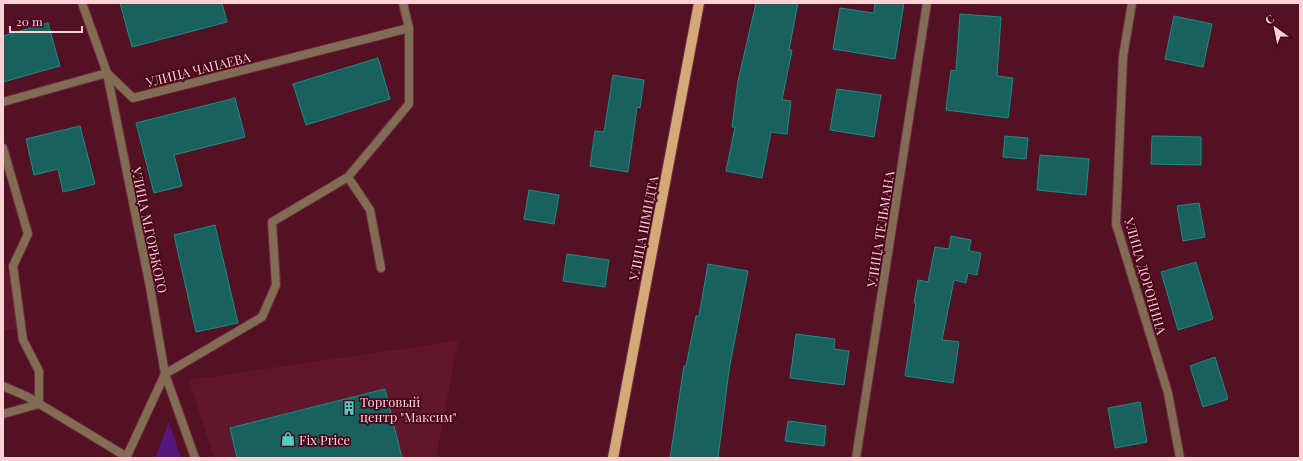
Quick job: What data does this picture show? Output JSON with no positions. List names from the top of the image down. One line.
{"streets":{"main road":["УЛИЦА ШМИДТА"],"street":["УЛИЦА ЧАПАЕВА","УЛИЦА ТЕЛЬМАНА","УЛИЦА М.ГОРЬКОГО","УЛИЦА ДОРОНИНА"]},"crossings":[["УЛИЦА ЧАПАЕВА","УЛИЦА М.ГОРЬКОГО"]],"places":{"building":["Торговый центр \"Максим\""],"shop":["Fix Price"]},"scale_bar":"20 m","north":"top left"}
